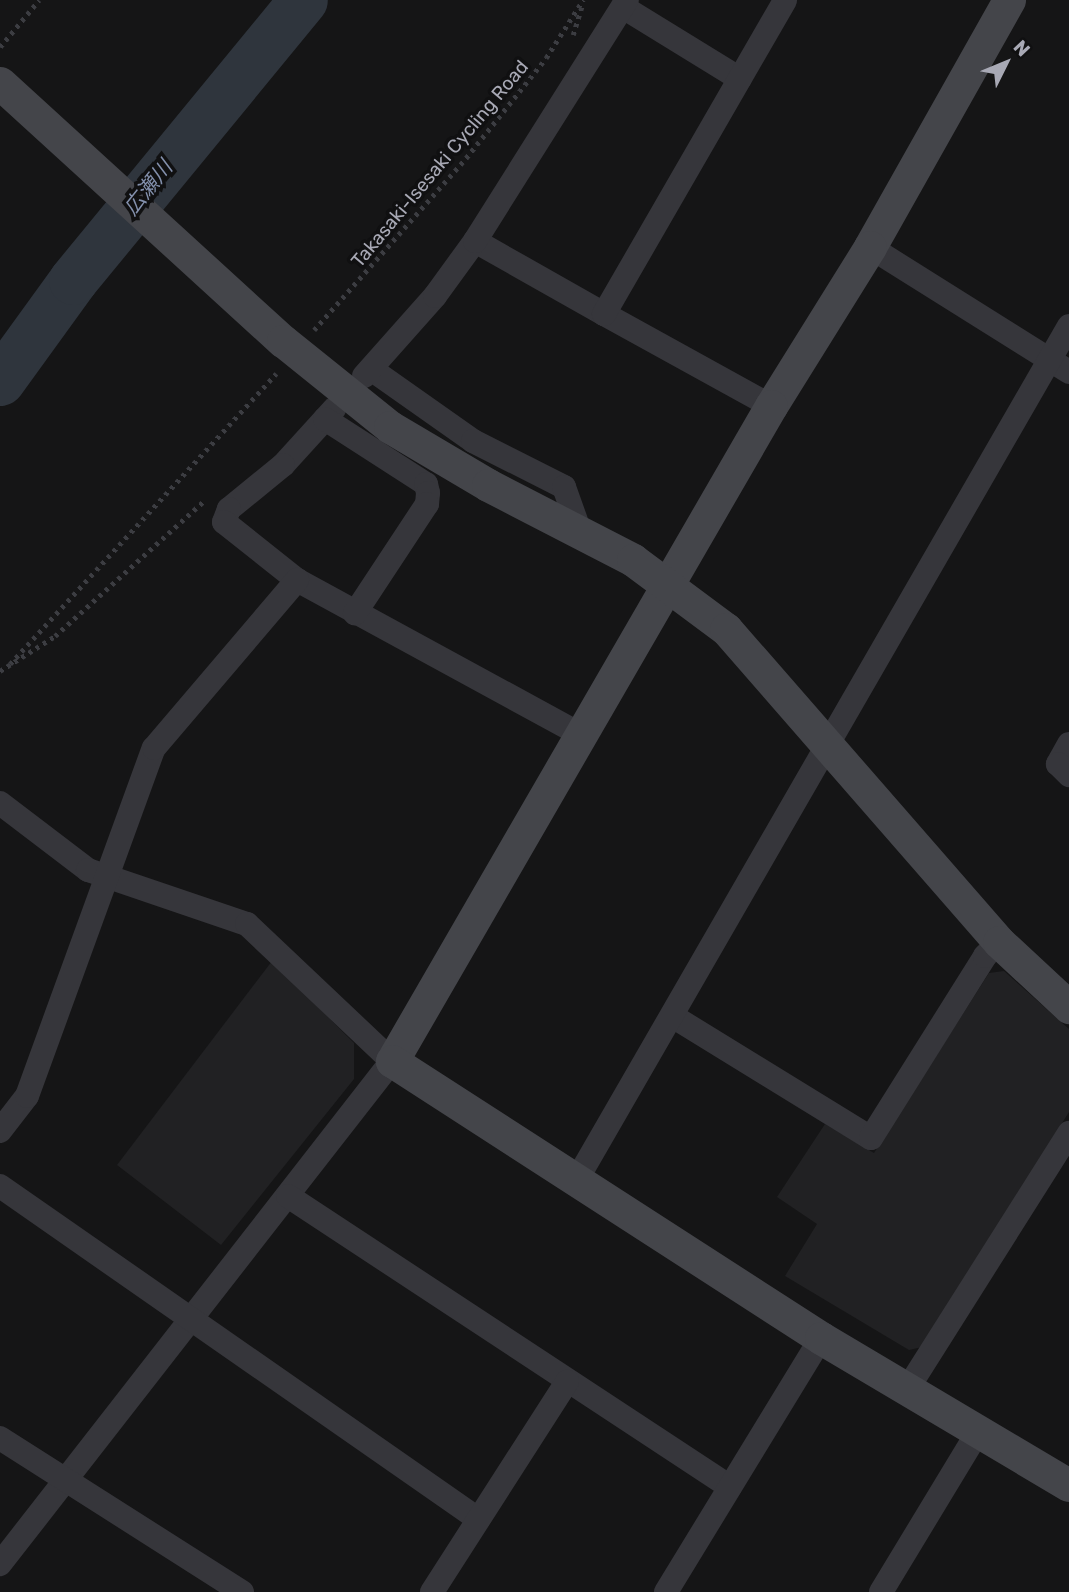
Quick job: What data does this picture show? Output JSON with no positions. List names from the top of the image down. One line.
{"streets":{"path":["Takasaki-Isesaki Cycling Road"]},"water":["広瀬川"],"north":"top right"}
